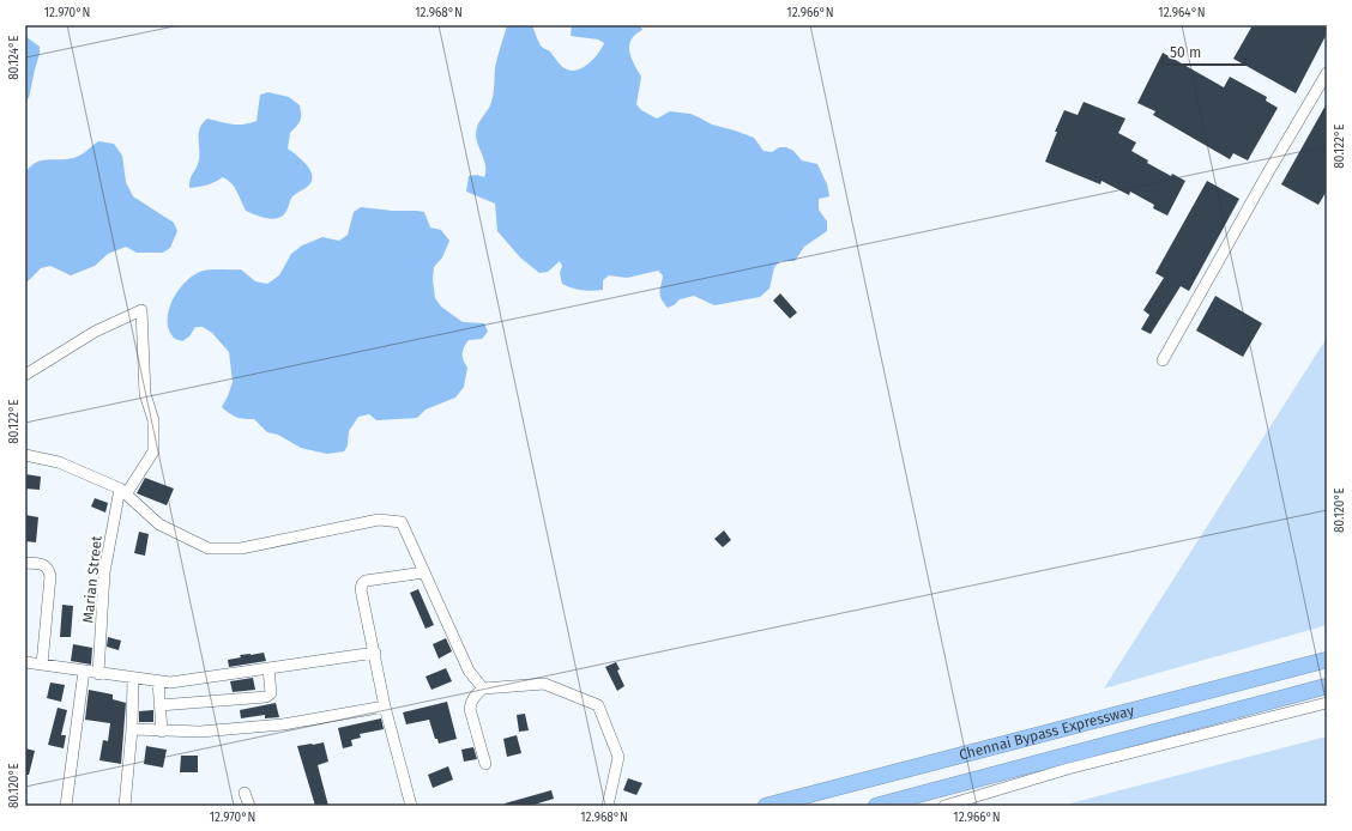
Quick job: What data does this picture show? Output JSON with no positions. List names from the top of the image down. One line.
{"streets":{"highway":["Chennai Bypass Expressway"],"street":["Marian Street"]},"scale_bar":"50 m","coordinates":["12.970°N","12.968°N","12.966°N","12.964°N","80.124°E","80.122°E","80.120°E"]}
